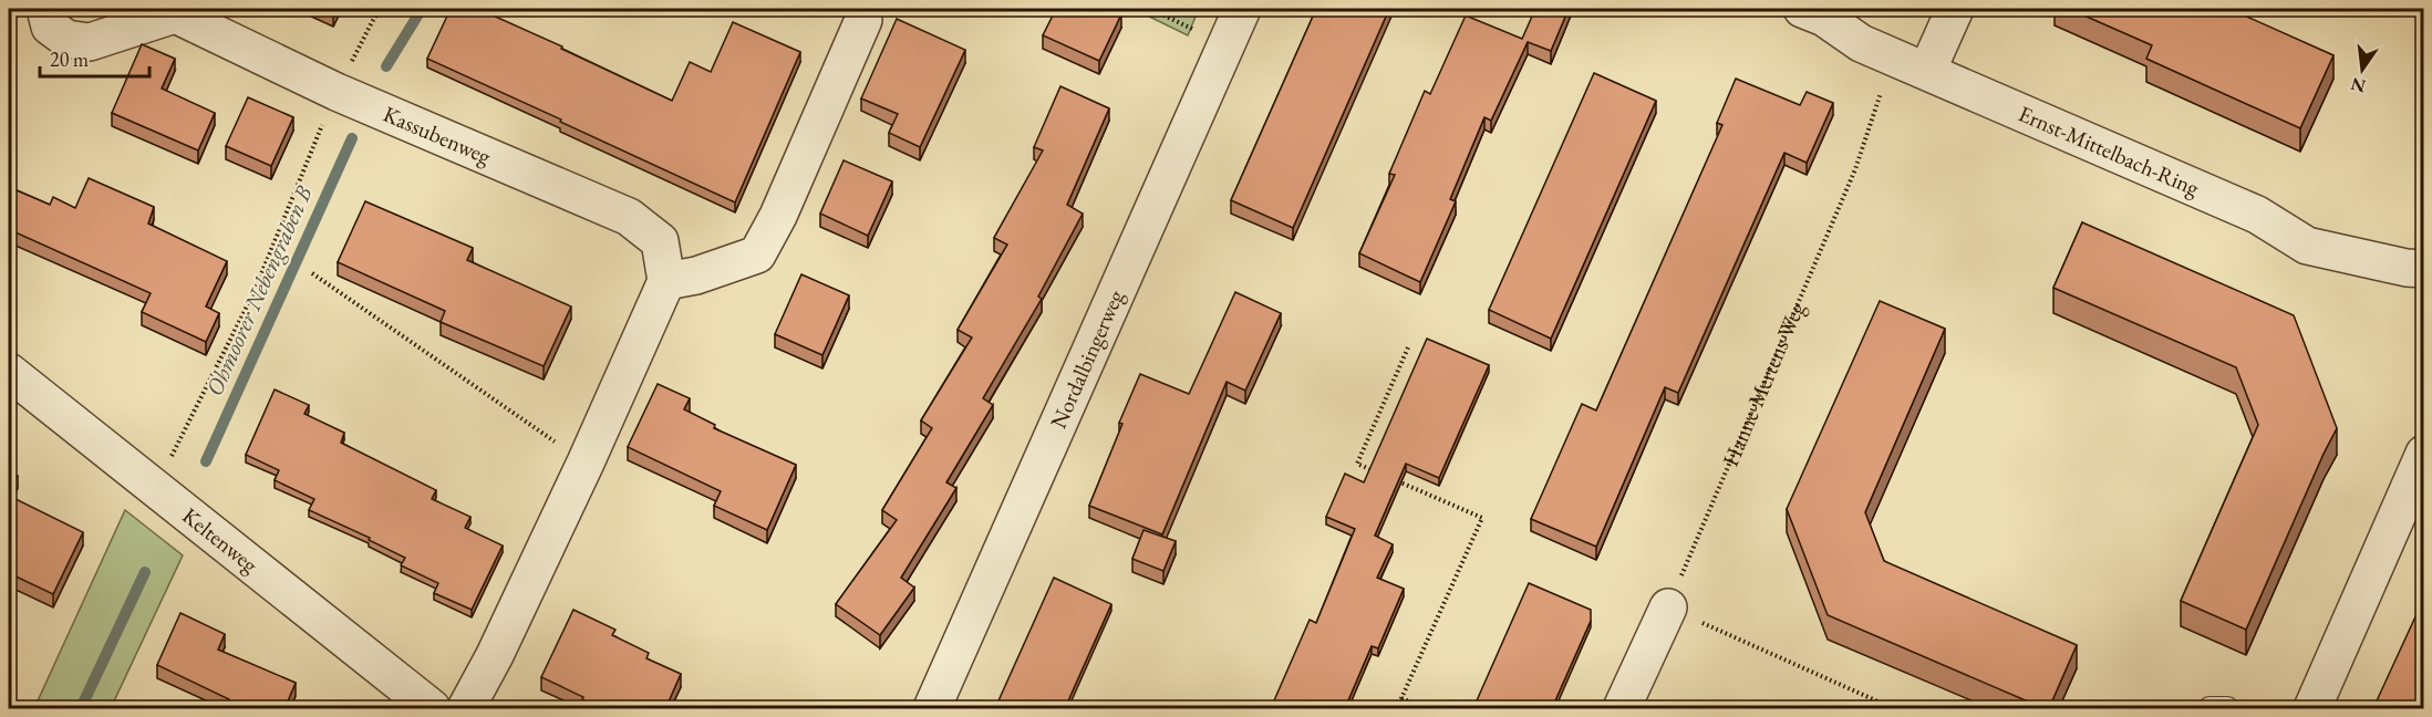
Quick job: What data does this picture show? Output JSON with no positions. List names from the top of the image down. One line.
{"streets":{"street":["Kassubenweg","Ernst-Mittelbach-Ring","Nordalbingerweg","Keltenweg"],"path":["Hanne-Mertens-Weg"]},"crossings":[["Ernst-Mittelbach-Ring","Hanne-Mertens-Weg"]],"water":["Ohmoorer Nebengraben B"],"scale_bar":"20 m","north":"bottom"}
